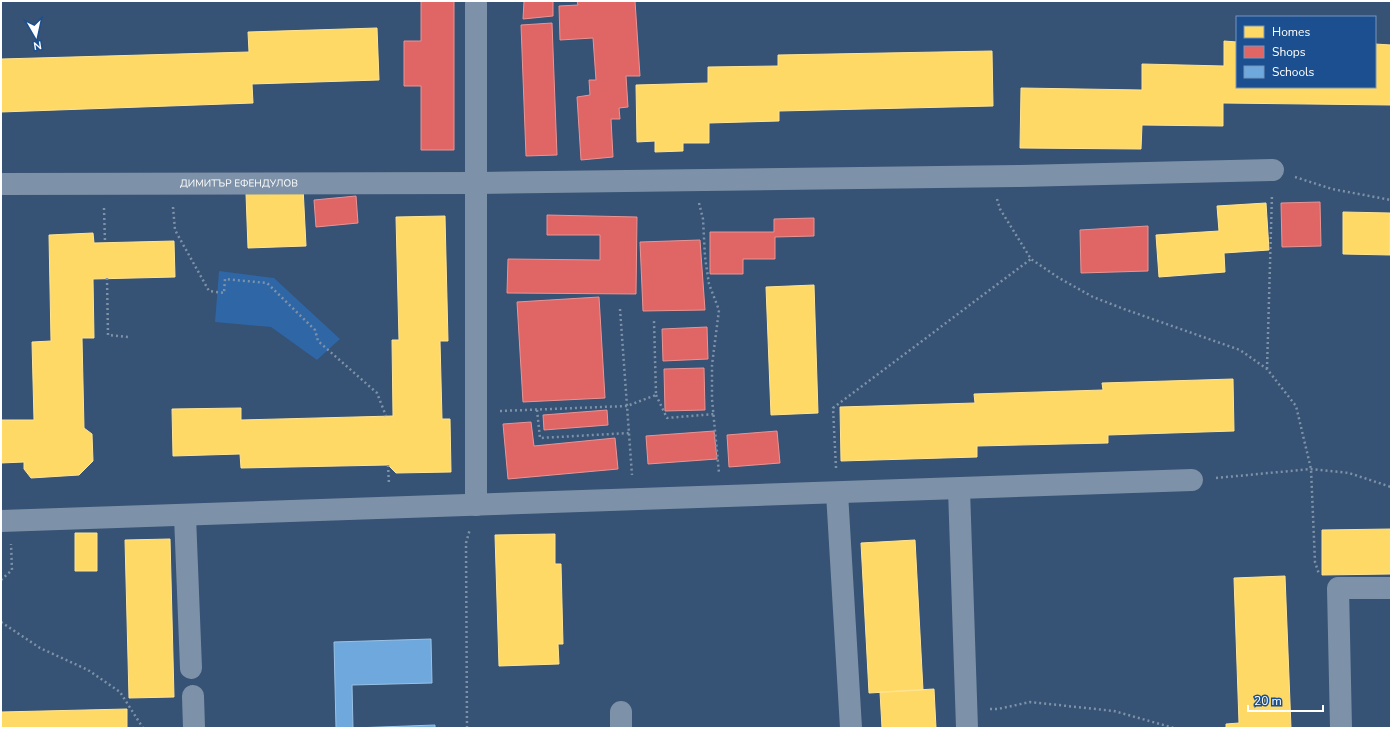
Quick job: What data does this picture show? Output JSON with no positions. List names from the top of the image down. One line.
{"streets":{"lane":["ДИМИТЪР ЕФЕНДУЛОВ"]},"legend":["Homes","Shops","Schools"],"scale_bar":"20 m","north":"bottom"}
